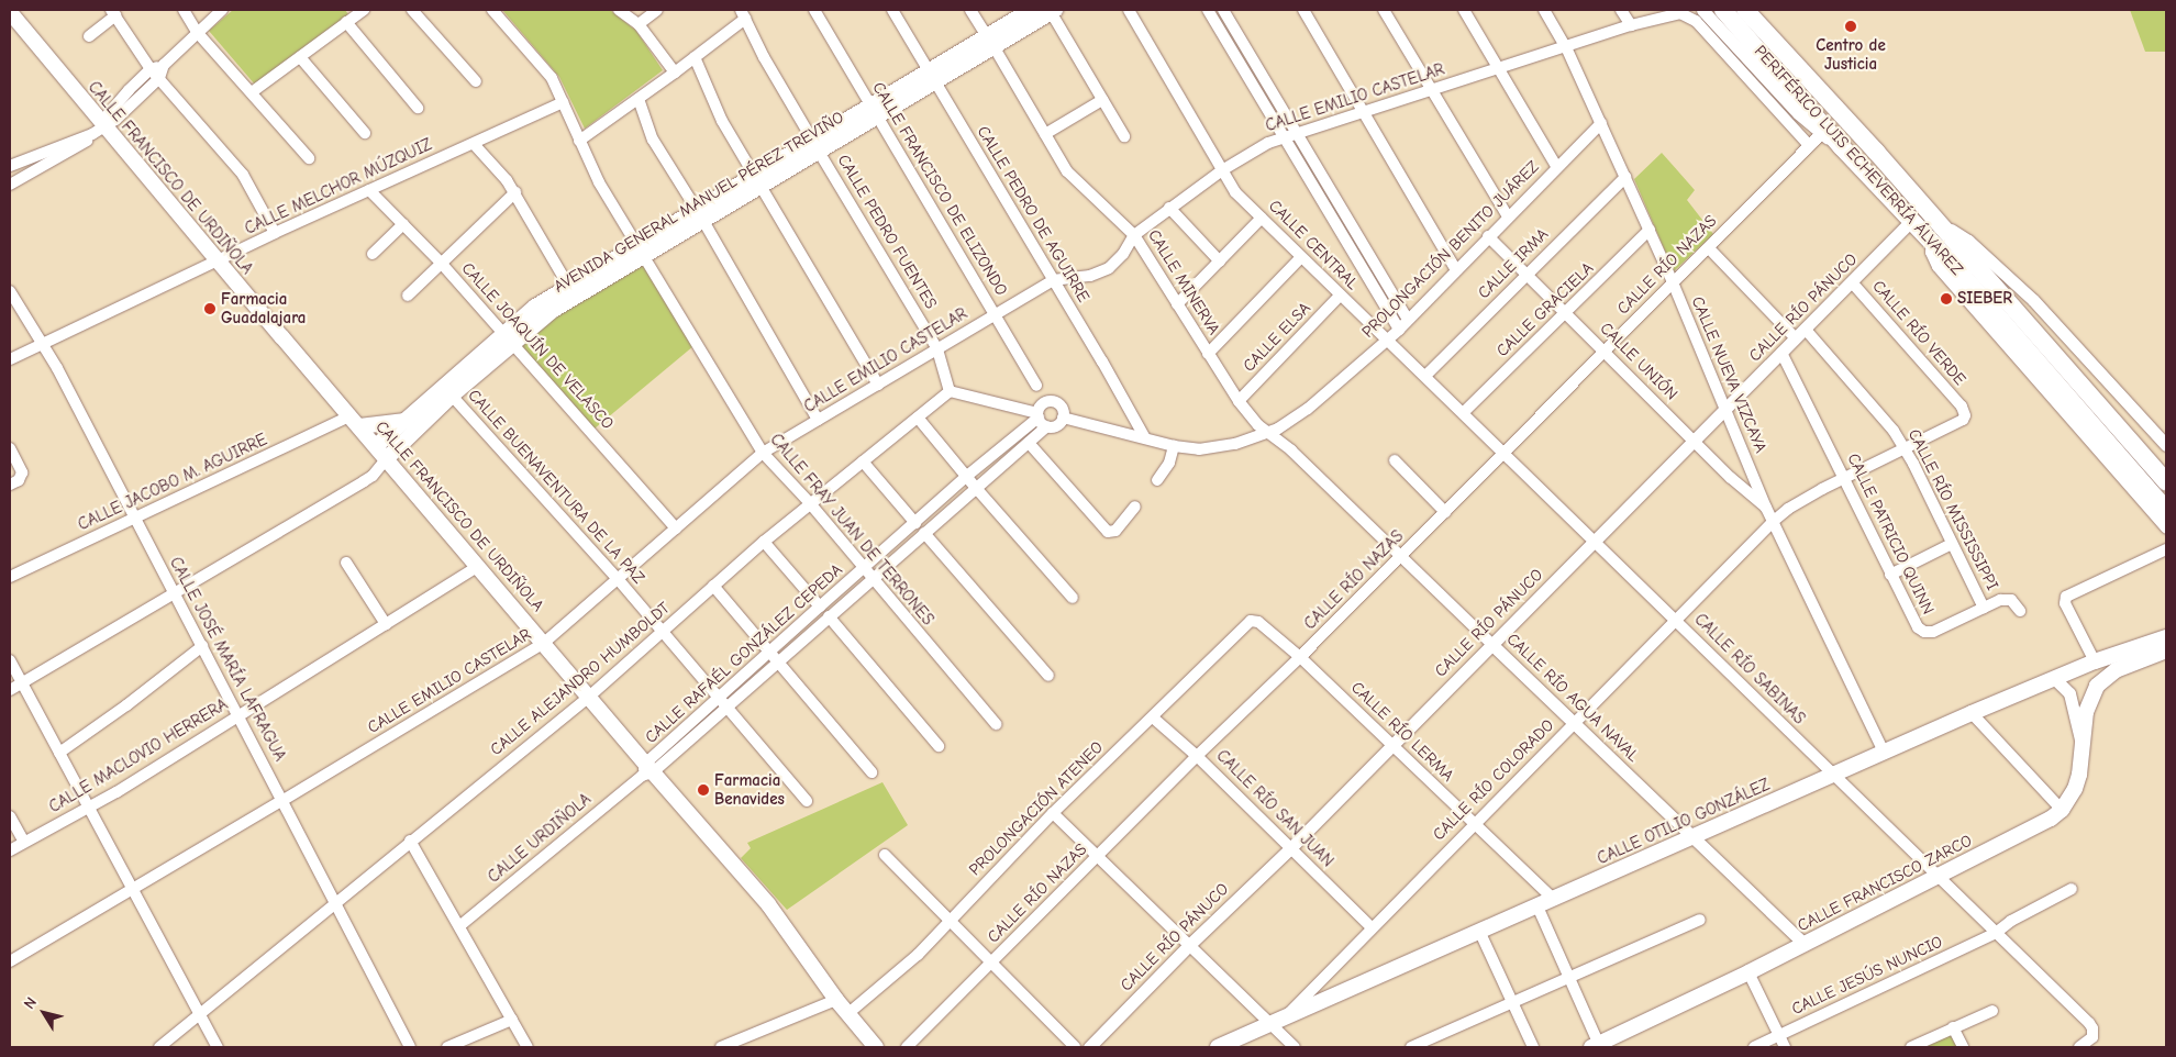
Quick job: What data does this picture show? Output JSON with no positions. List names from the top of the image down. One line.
{"streets":{"highway":["PERIFÉRICO LUIS ECHEVERRÍA ÁLVAREZ"],"main road":["CALLE FRANCISCO DE URDIÑOLA","AVENIDA GENERAL MANUEL PÉREZ TREVIÑO","CALLE OTILIO GONZÁLEZ","CALLE FRANCISCO ZARCO"],"street":["CALLE EMILIO CASTELAR","CALLE MELCHOR MÚZQUIZ","CALLE FRANCISCO DE ELIZONDO","CALLE PEDRO DE AGUIRRE","CALLE PEDRO FUENTES","CALLE CENTRAL","PROLONGACIÓN BENITO JUÁREZ","CALLE IRMA","CALLE RÍO NAZAS","CALLE MINERVA","CALLE RÍO PÁNUCO","CALLE GRACIELA","CALLE RÍO VERDE","CALLE ELSA","CALLE JOAQUÍN DE VELASCO","CALLE UNIÓN","CALLE NUEVA VIZCAYA","CALLE JACOBO M. AGUIRRE","CALLE BUENAVENTURA DE LA PAZ","CALLE RÍO MISSISSIPPI","CALLE FRAY JUAN DE TERRONES","CALLE PATRICIO QUINN","CALLE RAFAÉL GONZÁLEZ CEPEDA","CALLE JOSÉ MARÍA LAFRAGUA","CALLE RÍO SABINAS","CALLE ALEJANDRO HUMBOLDT","CALLE RÍO AGUA NAVAL","CALLE RÍO LERMA","CALLE MACLOVIO HERRERA","CALLE RÍO COLORADO","PROLONGACIÓN ATENEO","CALLE RÍO SAN JUAN","CALLE URDIÑOLA","CALLE JESÚS NUNCIO"]},"crossings":[["CALLE EMILIO CASTELAR","CALLE FRANCISCO DE URDIÑOLA"],["CALLE EMILIO CASTELAR","CALLE FRANCISCO DE ELIZONDO"],["CALLE EMILIO CASTELAR","CALLE PEDRO DE AGUIRRE"],["CALLE EMILIO CASTELAR","CALLE PEDRO FUENTES"],["CALLE EMILIO CASTELAR","CALLE CENTRAL"],["CALLE EMILIO CASTELAR","CALLE RÍO NAZAS"],["CALLE EMILIO CASTELAR","CALLE MINERVA"],["CALLE EMILIO CASTELAR","CALLE JOAQUÍN DE VELASCO"],["CALLE EMILIO CASTELAR","CALLE NUEVA VIZCAYA"],["CALLE EMILIO CASTELAR","CALLE BUENAVENTURA DE LA PAZ"],["CALLE EMILIO CASTELAR","CALLE FRAY JUAN DE TERRONES"],["CALLE EMILIO CASTELAR","CALLE JOSÉ MARÍA LAFRAGUA"],["PERIFÉRICO LUIS ECHEVERRÍA ÁLVAREZ","CALLE RÍO PÁNUCO"],["CALLE FRANCISCO DE URDIÑOLA","CALLE MELCHOR MÚZQUIZ"],["CALLE FRANCISCO DE URDIÑOLA","AVENIDA GENERAL MANUEL PÉREZ TREVIÑO"],["CALLE FRANCISCO DE URDIÑOLA","CALLE JACOBO M. AGUIRRE"],["CALLE FRANCISCO DE URDIÑOLA","CALLE RAFAÉL GONZÁLEZ CEPEDA"],["CALLE FRANCISCO DE URDIÑOLA","CALLE ALEJANDRO HUMBOLDT"],["CALLE FRANCISCO DE URDIÑOLA","CALLE MACLOVIO HERRERA"],["CALLE FRANCISCO DE URDIÑOLA","PROLONGACIÓN ATENEO"],["CALLE FRANCISCO DE URDIÑOLA","CALLE URDIÑOLA"],["CALLE MELCHOR MÚZQUIZ","CALLE JOAQUÍN DE VELASCO"],["CALLE MELCHOR MÚZQUIZ","CALLE FRAY JUAN DE TERRONES"],["CALLE MELCHOR MÚZQUIZ","CALLE JOSÉ MARÍA LAFRAGUA"],["CALLE FRANCISCO DE ELIZONDO","AVENIDA GENERAL MANUEL PÉREZ TREVIÑO"],["AVENIDA GENERAL MANUEL PÉREZ TREVIÑO","CALLE PEDRO DE AGUIRRE"],["AVENIDA GENERAL MANUEL PÉREZ TREVIÑO","CALLE PEDRO FUENTES"],["AVENIDA GENERAL MANUEL PÉREZ TREVIÑO","CALLE MINERVA"],["AVENIDA GENERAL MANUEL PÉREZ TREVIÑO","CALLE JOAQUÍN DE VELASCO"],["AVENIDA GENERAL MANUEL PÉREZ TREVIÑO","CALLE BUENAVENTURA DE LA PAZ"],["AVENIDA GENERAL MANUEL PÉREZ TREVIÑO","CALLE FRAY JUAN DE TERRONES"],["CALLE PEDRO FUENTES","CALLE ALEJANDRO HUMBOLDT"],["CALLE CENTRAL","PROLONGACIÓN BENITO JUÁREZ"],["CALLE CENTRAL","CALLE ELSA"],["CALLE CENTRAL","CALLE RÍO SABINAS"],["PROLONGACIÓN BENITO JUÁREZ","CALLE MINERVA"],["PROLONGACIÓN BENITO JUÁREZ","CALLE UNIÓN"],["PROLONGACIÓN BENITO JUÁREZ","CALLE NUEVA VIZCAYA"],["PROLONGACIÓN BENITO JUÁREZ","CALLE RÍO SABINAS"],["PROLONGACIÓN BENITO JUÁREZ","CALLE RÍO AGUA NAVAL"],["CALLE IRMA","CALLE UNIÓN"],["CALLE IRMA","CALLE NUEVA VIZCAYA"],["CALLE IRMA","CALLE RÍO SABINAS"],["CALLE RÍO NAZAS","CALLE UNIÓN"],["CALLE RÍO NAZAS","CALLE NUEVA VIZCAYA"],["CALLE RÍO NAZAS","CALLE RÍO MISSISSIPPI"],["CALLE RÍO NAZAS","CALLE RÍO SABINAS"],["CALLE RÍO NAZAS","CALLE RÍO AGUA NAVAL"],["CALLE RÍO NAZAS","CALLE RÍO LERMA"],["CALLE RÍO NAZAS","CALLE RÍO SAN JUAN"],["CALLE MINERVA","CALLE ELSA"],["CALLE MINERVA","CALLE RÍO AGUA NAVAL"],["CALLE RÍO PÁNUCO","CALLE RÍO VERDE"],["CALLE RÍO PÁNUCO","CALLE UNIÓN"],["CALLE RÍO PÁNUCO","CALLE NUEVA VIZCAYA"],["CALLE RÍO PÁNUCO","CALLE RÍO MISSISSIPPI"],["CALLE RÍO PÁNUCO","CALLE PATRICIO QUINN"],["CALLE RÍO PÁNUCO","CALLE RÍO SABINAS"],["CALLE RÍO PÁNUCO","CALLE RÍO AGUA NAVAL"],["CALLE RÍO PÁNUCO","CALLE RÍO LERMA"],["CALLE RÍO PÁNUCO","CALLE RÍO SAN JUAN"],["CALLE GRACIELA","CALLE UNIÓN"],["CALLE GRACIELA","CALLE NUEVA VIZCAYA"],["CALLE GRACIELA","CALLE RÍO SABINAS"],["CALLE RÍO VERDE","CALLE RÍO COLORADO"],["CALLE UNIÓN","CALLE NUEVA VIZCAYA"],["CALLE NUEVA VIZCAYA","CALLE RÍO COLORADO"],["CALLE NUEVA VIZCAYA","CALLE OTILIO GONZÁLEZ"],["CALLE JACOBO M. AGUIRRE","CALLE JOSÉ MARÍA LAFRAGUA"],["CALLE BUENAVENTURA DE LA PAZ","CALLE RAFAÉL GONZÁLEZ CEPEDA"],["CALLE BUENAVENTURA DE LA PAZ","CALLE ALEJANDRO HUMBOLDT"],["CALLE RÍO MISSISSIPPI","CALLE PATRICIO QUINN"],["CALLE RÍO MISSISSIPPI","CALLE RÍO COLORADO"],["CALLE FRAY JUAN DE TERRONES","CALLE RAFAÉL GONZÁLEZ CEPEDA"],["CALLE FRAY JUAN DE TERRONES","CALLE ALEJANDRO HUMBOLDT"],["CALLE PATRICIO QUINN","CALLE RÍO COLORADO"],["CALLE RAFAÉL GONZÁLEZ CEPEDA","CALLE URDIÑOLA"],["CALLE JOSÉ MARÍA LAFRAGUA","CALLE ALEJANDRO HUMBOLDT"],["CALLE JOSÉ MARÍA LAFRAGUA","CALLE MACLOVIO HERRERA"],["CALLE RÍO SABINAS","CALLE RÍO COLORADO"],["CALLE RÍO SABINAS","CALLE OTILIO GONZÁLEZ"],["CALLE RÍO SABINAS","CALLE FRANCISCO ZARCO"],["CALLE RÍO SABINAS","CALLE JESÚS NUNCIO"],["CALLE RÍO AGUA NAVAL","CALLE RÍO COLORADO"],["CALLE RÍO AGUA NAVAL","CALLE OTILIO GONZÁLEZ"],["CALLE RÍO AGUA NAVAL","CALLE FRANCISCO ZARCO"],["CALLE RÍO LERMA","CALLE RÍO COLORADO"],["CALLE RÍO LERMA","PROLONGACIÓN ATENEO"],["CALLE RÍO LERMA","CALLE OTILIO GONZÁLEZ"],["CALLE RÍO COLORADO","CALLE RÍO SAN JUAN"],["CALLE RÍO COLORADO","CALLE OTILIO GONZÁLEZ"],["PROLONGACIÓN ATENEO","CALLE RÍO SAN JUAN"],["CALLE OTILIO GONZÁLEZ","CALLE FRANCISCO ZARCO"]],"places":["Centro de Justicia","SIEBER","Farmacia Guadalajara","Farmacia Benavides"],"north":"top left"}
